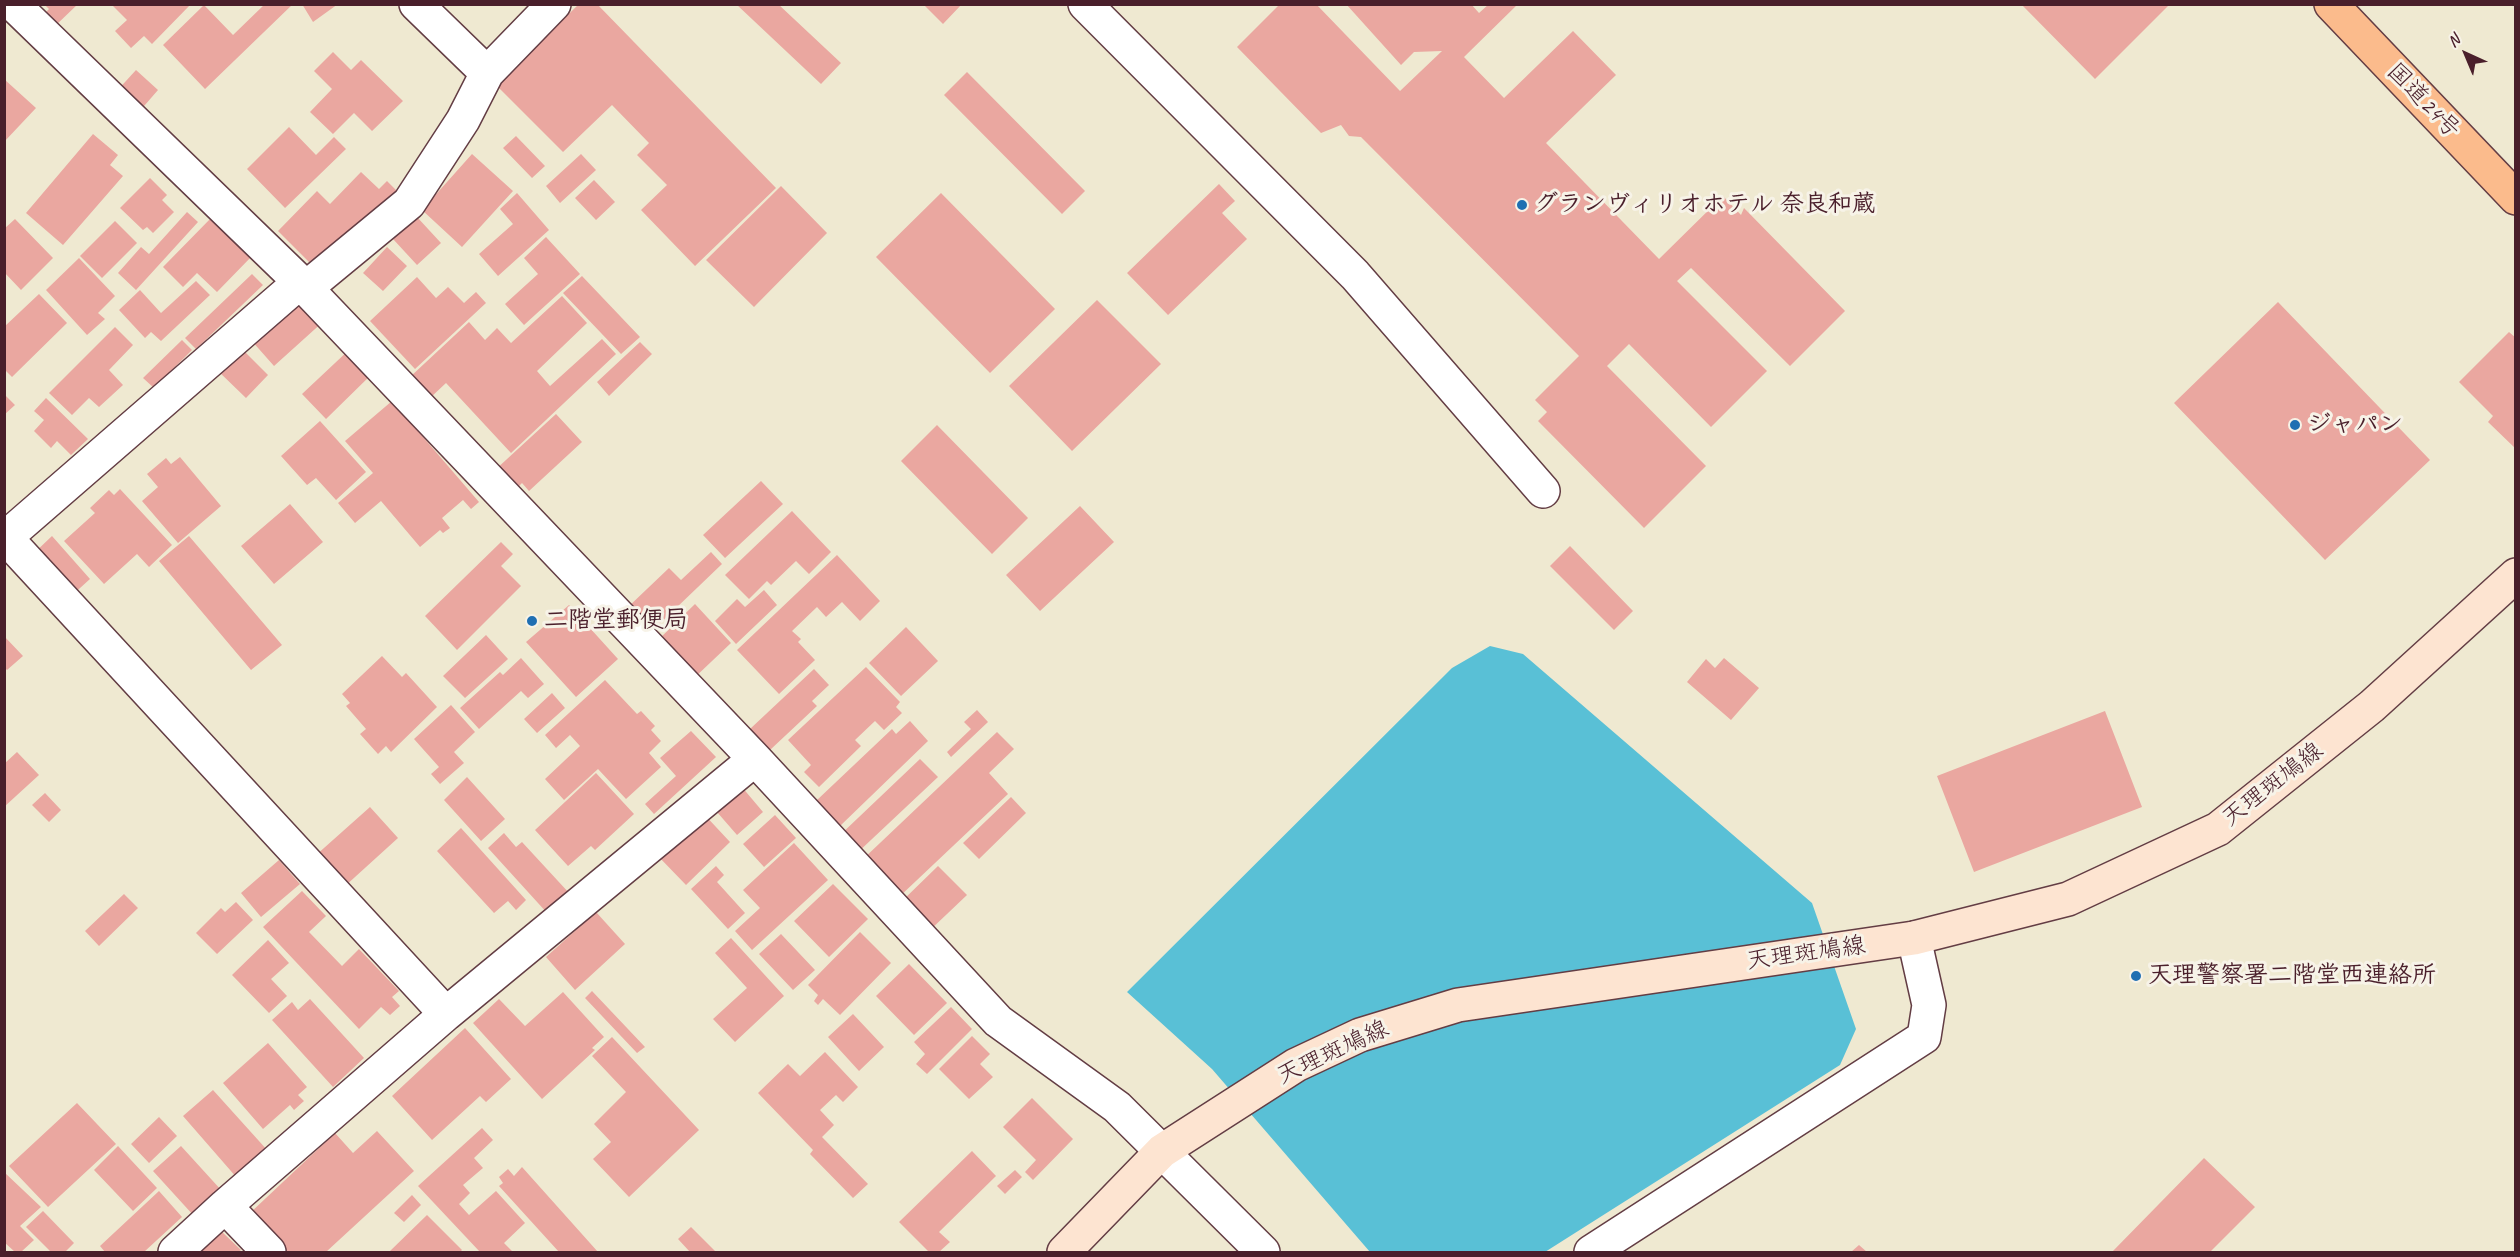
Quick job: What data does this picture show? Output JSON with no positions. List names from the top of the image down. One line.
{"streets":{"highway":["国道24号"],"main road":["天理斑鳩線"]},"places":["グランヴィリオホテル 奈良和蔵","ジャパン","二階堂郵便局","天理警察署二階堂西連絡所"],"north":"top left"}
